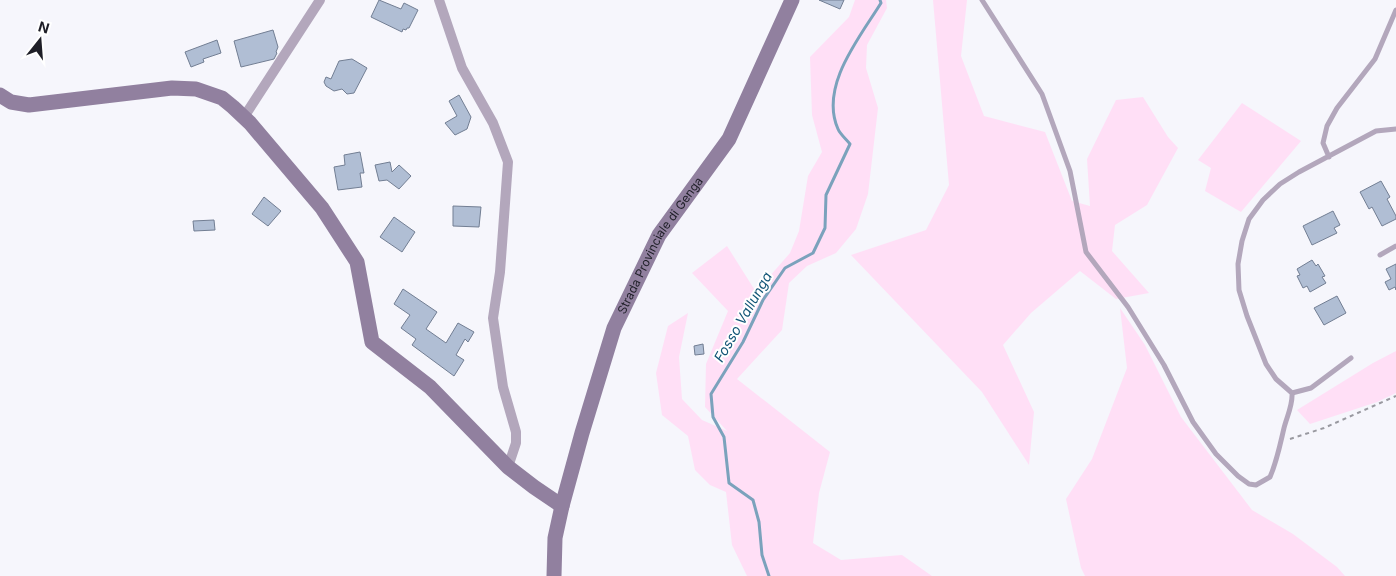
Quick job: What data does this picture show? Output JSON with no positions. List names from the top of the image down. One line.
{"streets":{"street":["Strada Provinciale di Genga"]},"water":["Fosso Vallunga"],"north":"top"}
